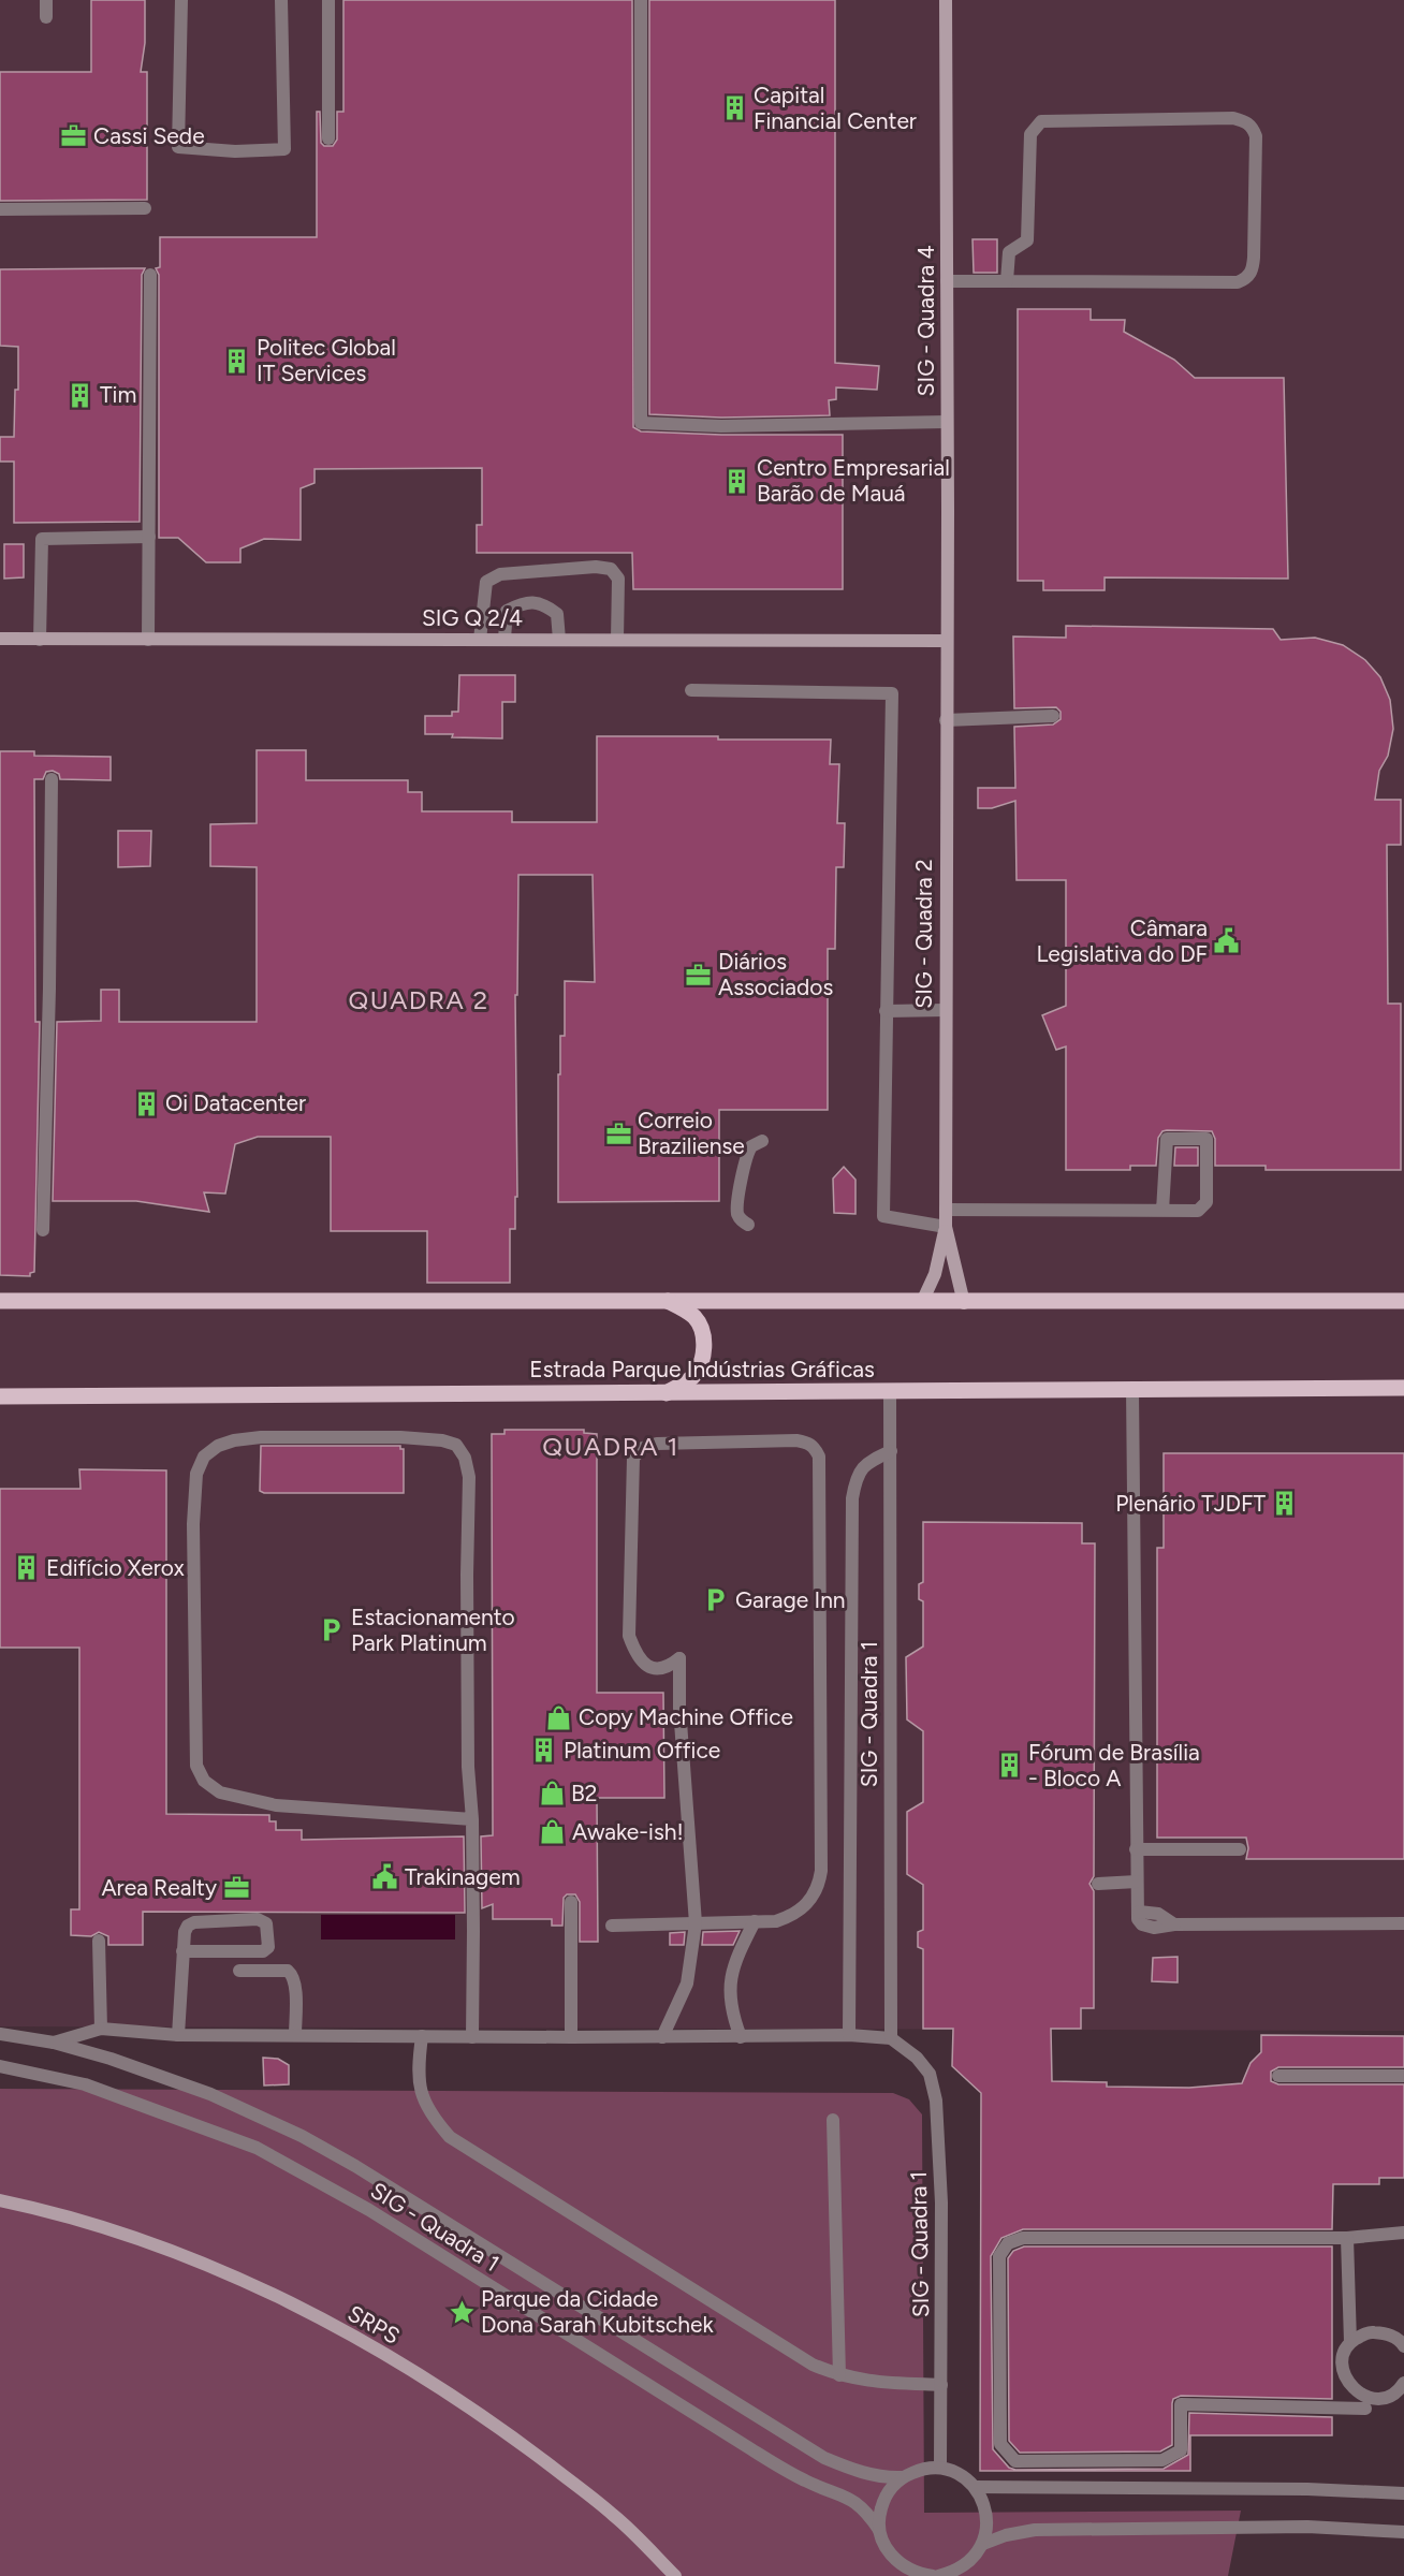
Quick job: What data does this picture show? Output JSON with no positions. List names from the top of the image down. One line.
{"streets":{"main road":["Estrada Parque Indústrias Gráficas"],"street":["SIG - Quadra 4","SIG Q 2/4","SIG - Quadra 2","SIG - Quadra 1","SRPS"]},"crossings":[["SIG - Quadra 4","SIG Q 2/4"],["SIG - Quadra 4","SIG - Quadra 2"],["SIG Q 2/4","SIG - Quadra 2"],["Estrada Parque Indústrias Gráficas","SIG - Quadra 1"]],"districts":["QUADRA 2","QUADRA 1"],"places":{"building":["Capital Financial Center","Politec Global IT Services","Tim","Centro Empresarial Barão de Mauá","Oi Datacenter","Plenário TJDFT","Edifício Xerox","Platinum Office","Fórum de Brasília - Bloco A"],"office":["Cassi Sede","Diários Associados","Correio Braziliense","Area Realty"],"public building":["Câmara Legislativa do DF","Trakinagem"],"parking":["Garage Inn","Estacionamento Park Platinum"],"shop":["Copy Machine Office","B2","Awake-ish!"],"place":["Parque da Cidade Dona Sarah Kubitschek"]}}
